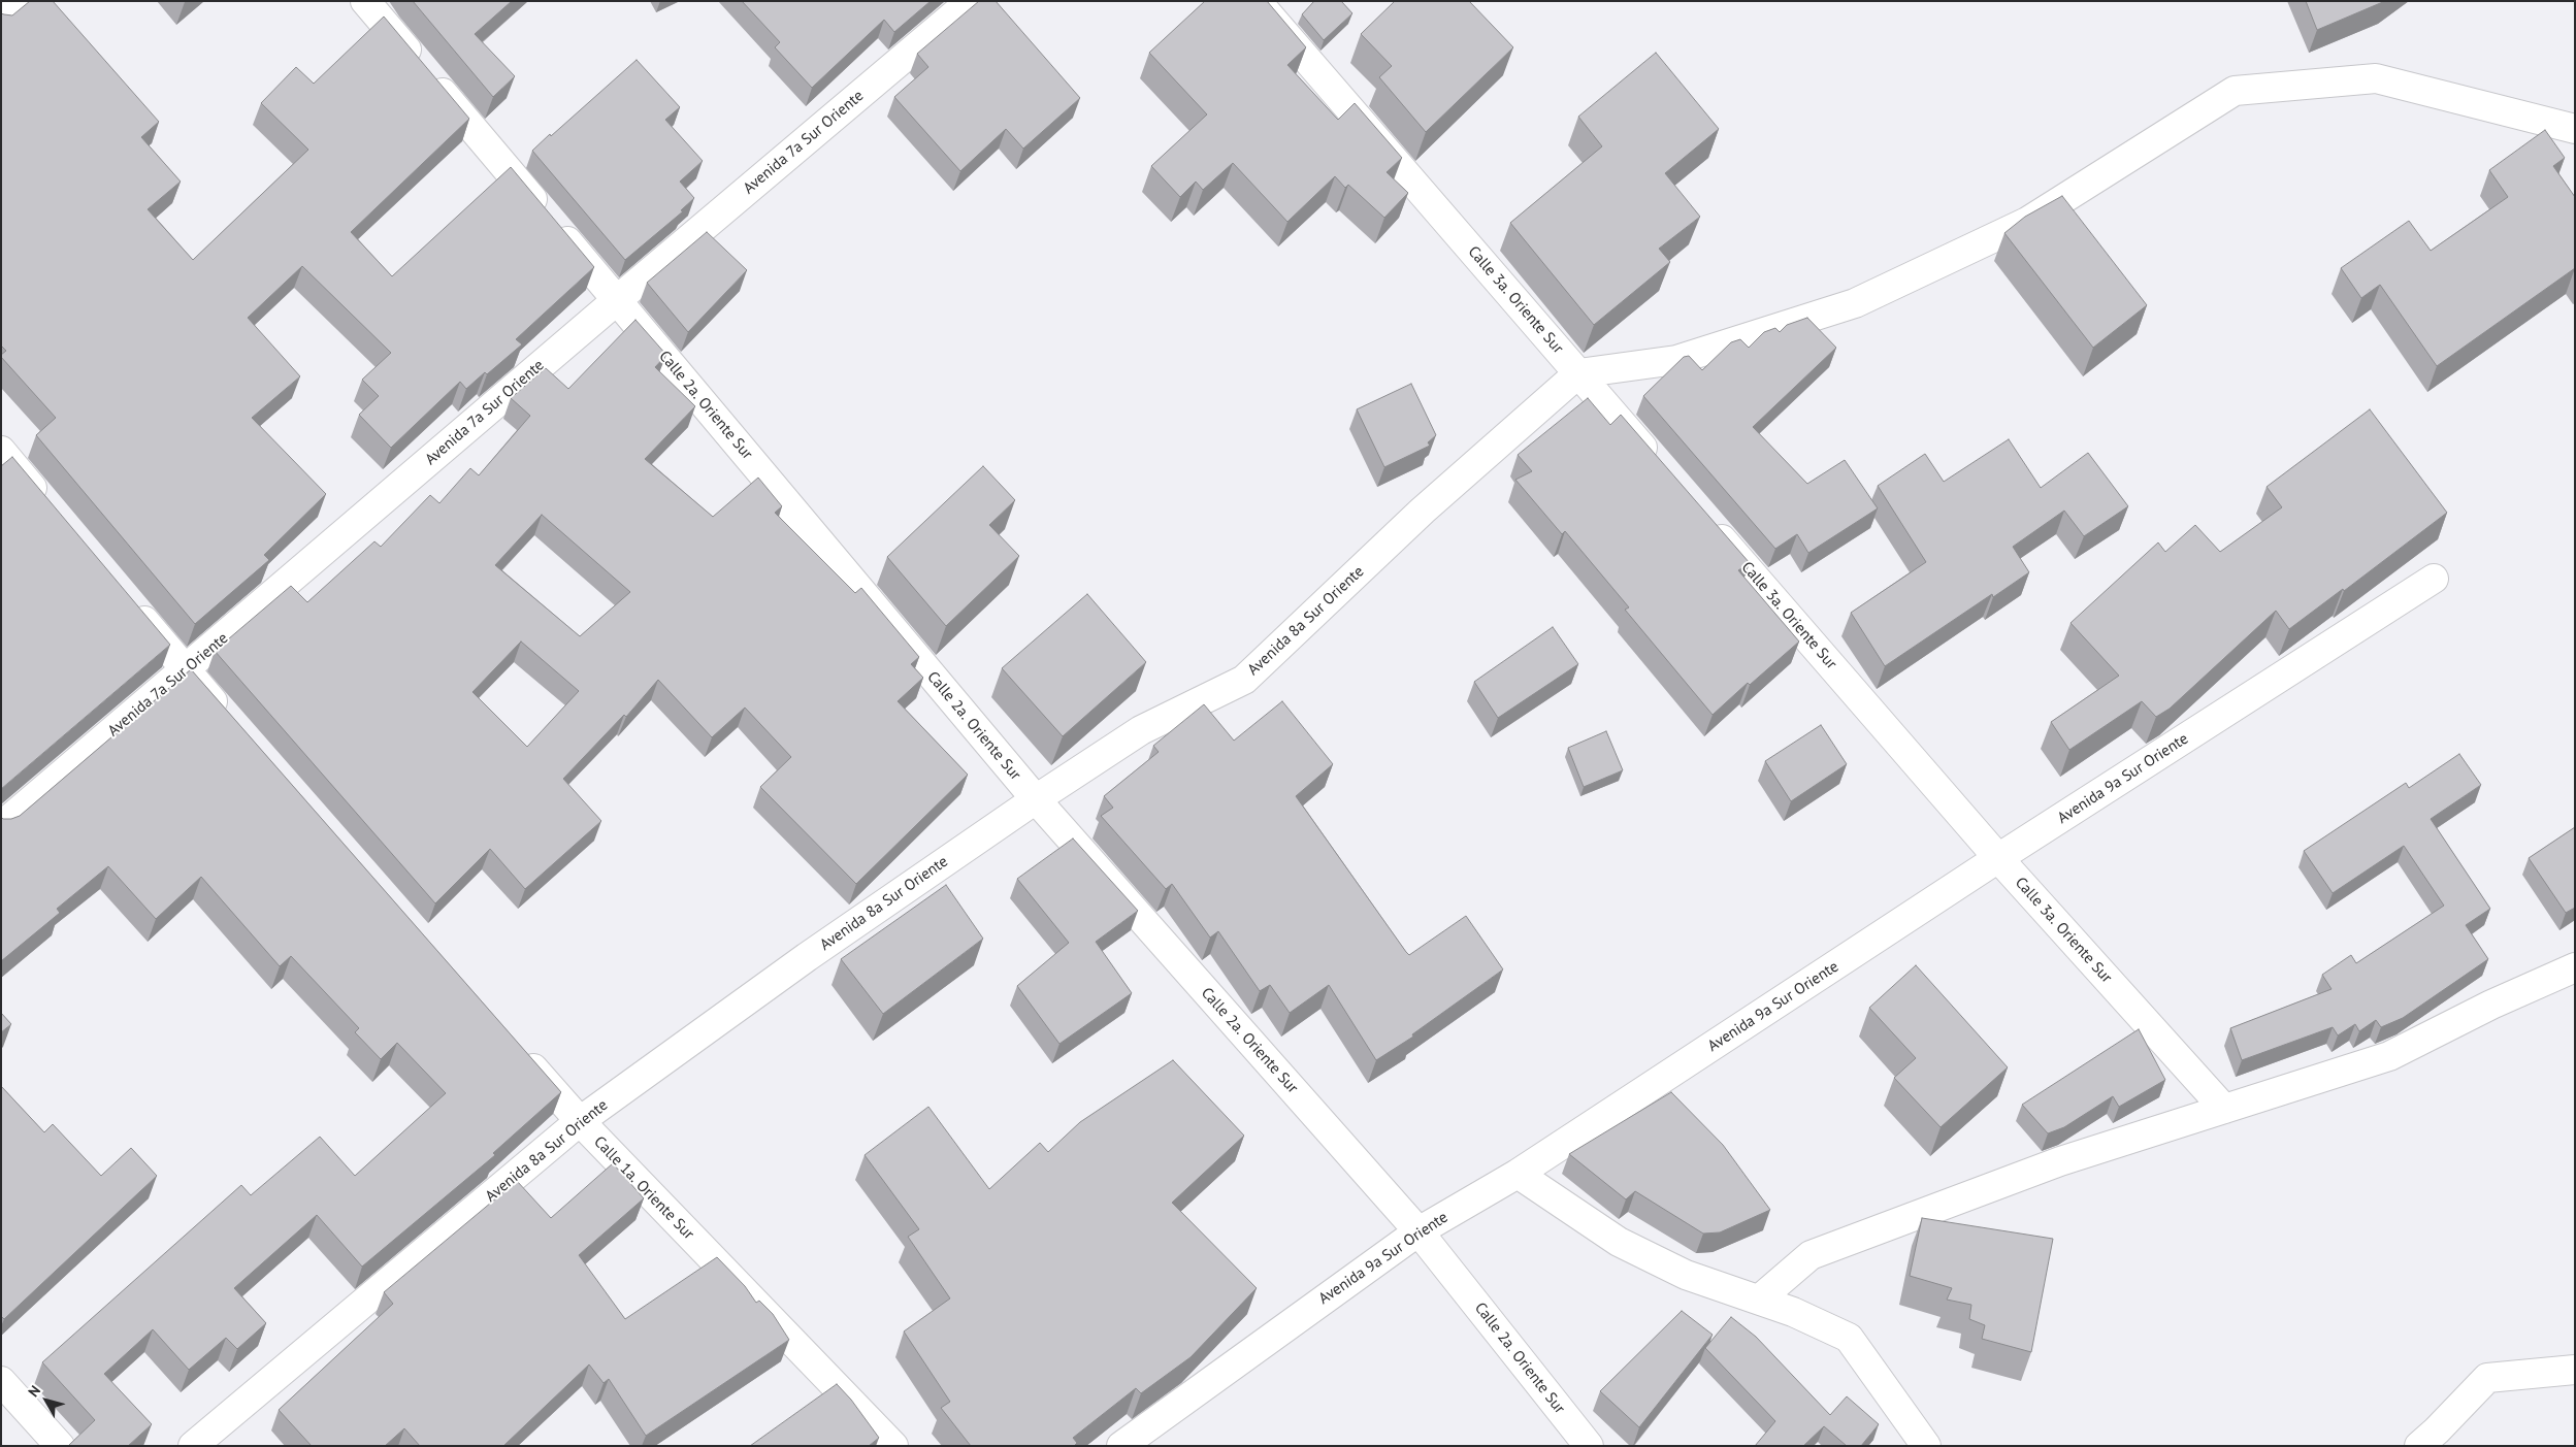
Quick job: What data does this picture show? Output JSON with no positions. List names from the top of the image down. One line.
{"streets":{"street":["Avenida 7a Sur Oriente","Calle 3a. Oriente Sur","Calle 2a. Oriente Sur","Avenida 8a Sur Oriente","Avenida 9a Sur Oriente","Calle 1a. Oriente Sur"]},"crossings":[["Avenida 7a Sur Oriente","Calle 2a. Oriente Sur"],["Calle 3a. Oriente Sur","Avenida 8a Sur Oriente"],["Calle 3a. Oriente Sur","Avenida 9a Sur Oriente"],["Calle 2a. Oriente Sur","Avenida 8a Sur Oriente"],["Calle 2a. Oriente Sur","Avenida 9a Sur Oriente"],["Avenida 8a Sur Oriente","Calle 1a. Oriente Sur"]],"north":"top left"}
